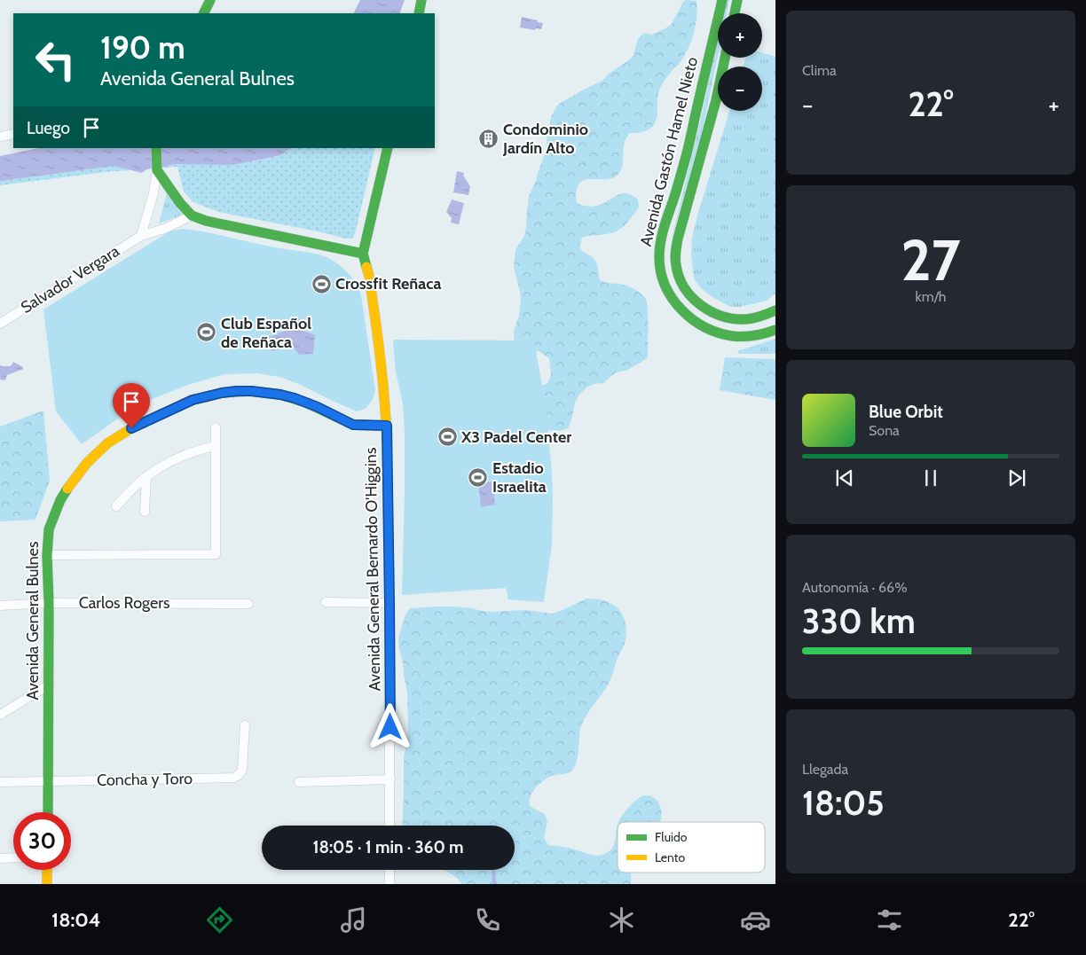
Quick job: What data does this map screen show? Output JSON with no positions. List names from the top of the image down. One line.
{"streets":{"street":["Avenida Gastón Hamel Nieto","Salvador Vergara","Avenida General Bernardo O'Higgins","Carlos Rogers","Avenida General Bulnes","Concha y Toro"]},"crossings":[["Avenida General Bernardo O'Higgins","Avenida General Bulnes"],["Carlos Rogers","Avenida General Bulnes"],["Avenida General Bulnes","Concha y Toro"]],"places":{"building":["Condominio Jardín Alto"],"sports":["Crossfit Reñaca","Club Español de Reñaca","X3 Padel Center","Estadio Israelita"]},"legend":["Fluido","Lento"],"page":{"tile":["Clima",["27","km/h"],["Autonomía · 66%","330 km"],["Llegada","18:05"]],"map_buttons":["+","−"],"turn":["190 m","Avenida General Bulnes"],"heat":["−","22°","+"],"then":"Luego","song":["Blue Orbit","Sona"],"limit":"30","trip":"18:05 · 1 min · 360 m","tabs":["18:04","22°"]}}
